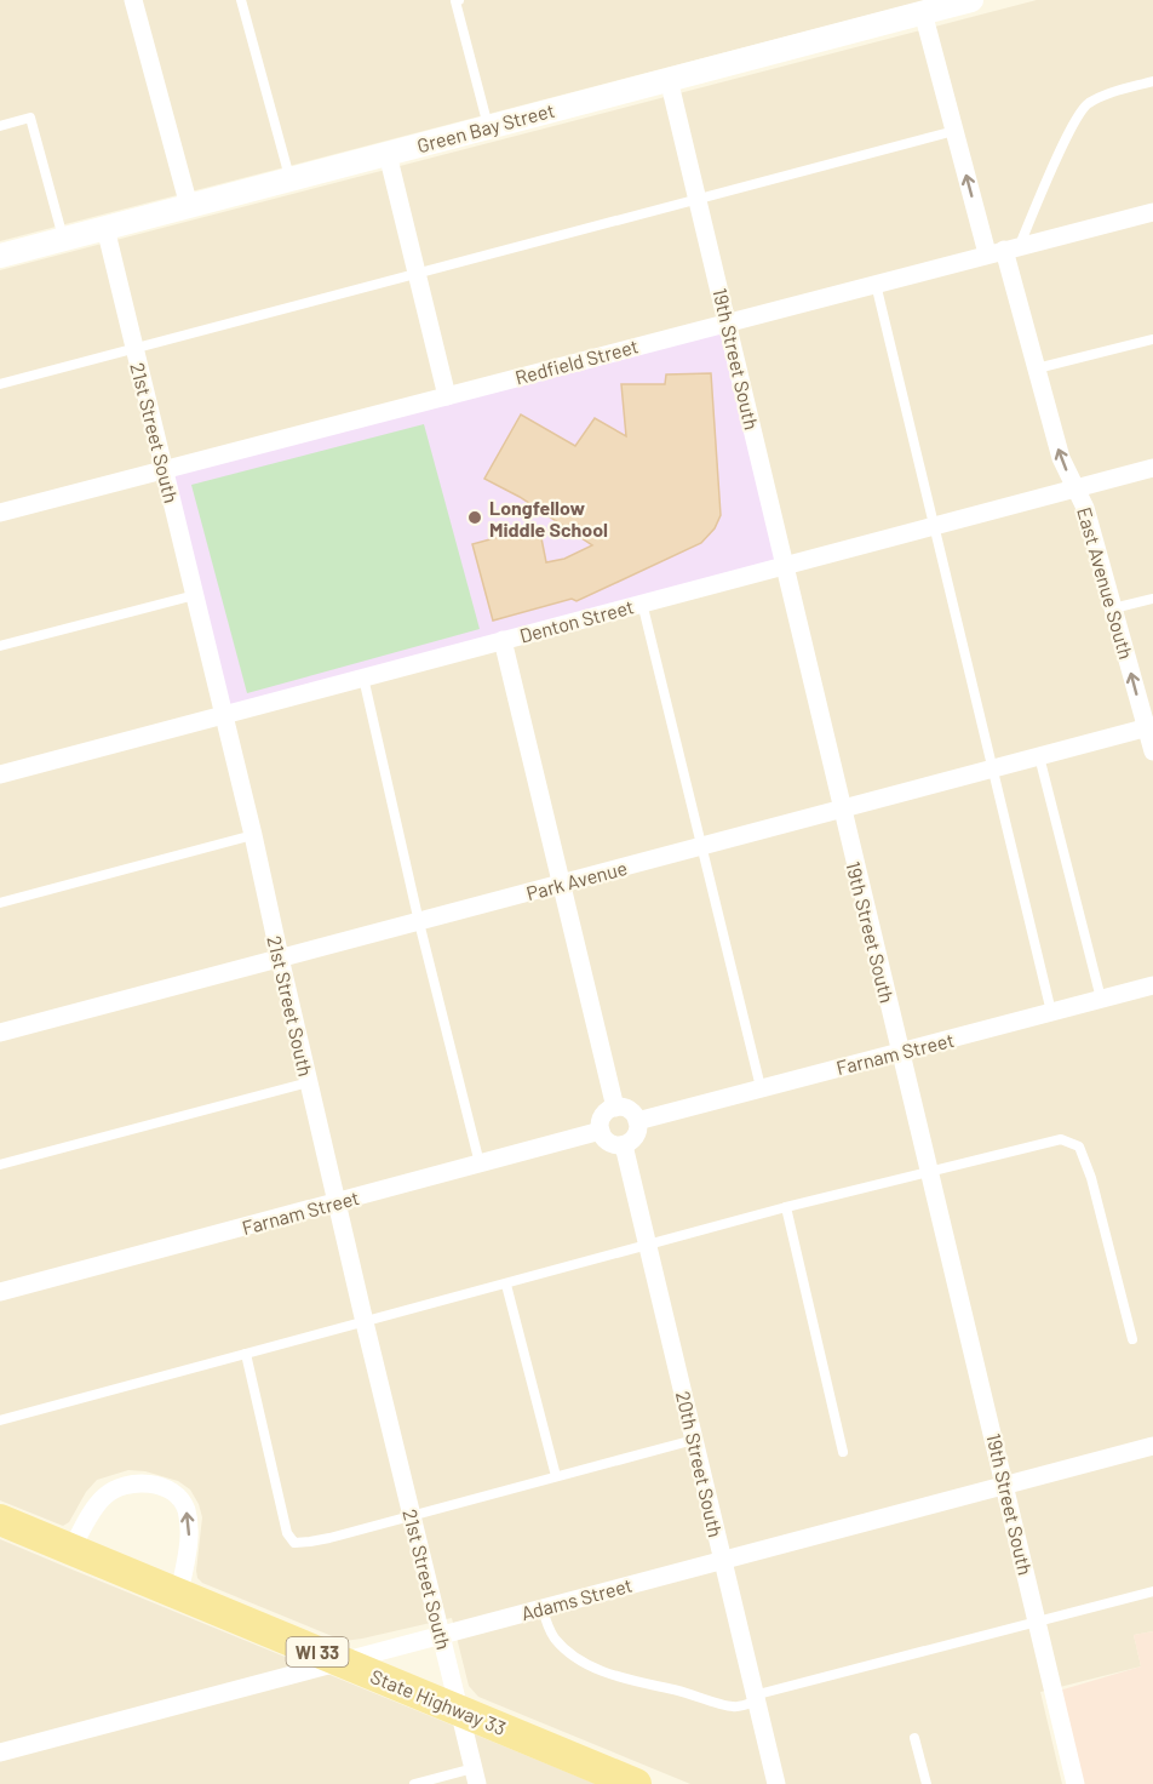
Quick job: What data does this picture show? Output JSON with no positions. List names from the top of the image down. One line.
{"streets":{"main road":["WI 33","State Highway 33"],"street":["Green Bay Street","19th Street South","Redfield Street","21st Street South","East Avenue South","Denton Street","Park Avenue","Farnam Street","20th Street South","Adams Street"]},"crossings":[["Green Bay Street","19th Street South"],["Green Bay Street","21st Street South"],["Green Bay Street","East Avenue South"],["19th Street South","Redfield Street"],["19th Street South","Denton Street"],["19th Street South","Park Avenue"],["19th Street South","Farnam Street"],["19th Street South","Adams Street"],["Redfield Street","21st Street South"],["Redfield Street","East Avenue South"],["21st Street South","Denton Street"],["21st Street South","Park Avenue"],["21st Street South","Farnam Street"],["21st Street South","Adams Street"],["21st Street South","State Highway 33"],["East Avenue South","Denton Street"],["East Avenue South","Park Avenue"],["Farnam Street","20th Street South"],["20th Street South","Adams Street"],["Adams Street","State Highway 33"]],"one_way":["East Avenue South"],"places":["Longfellow Middle School"]}
